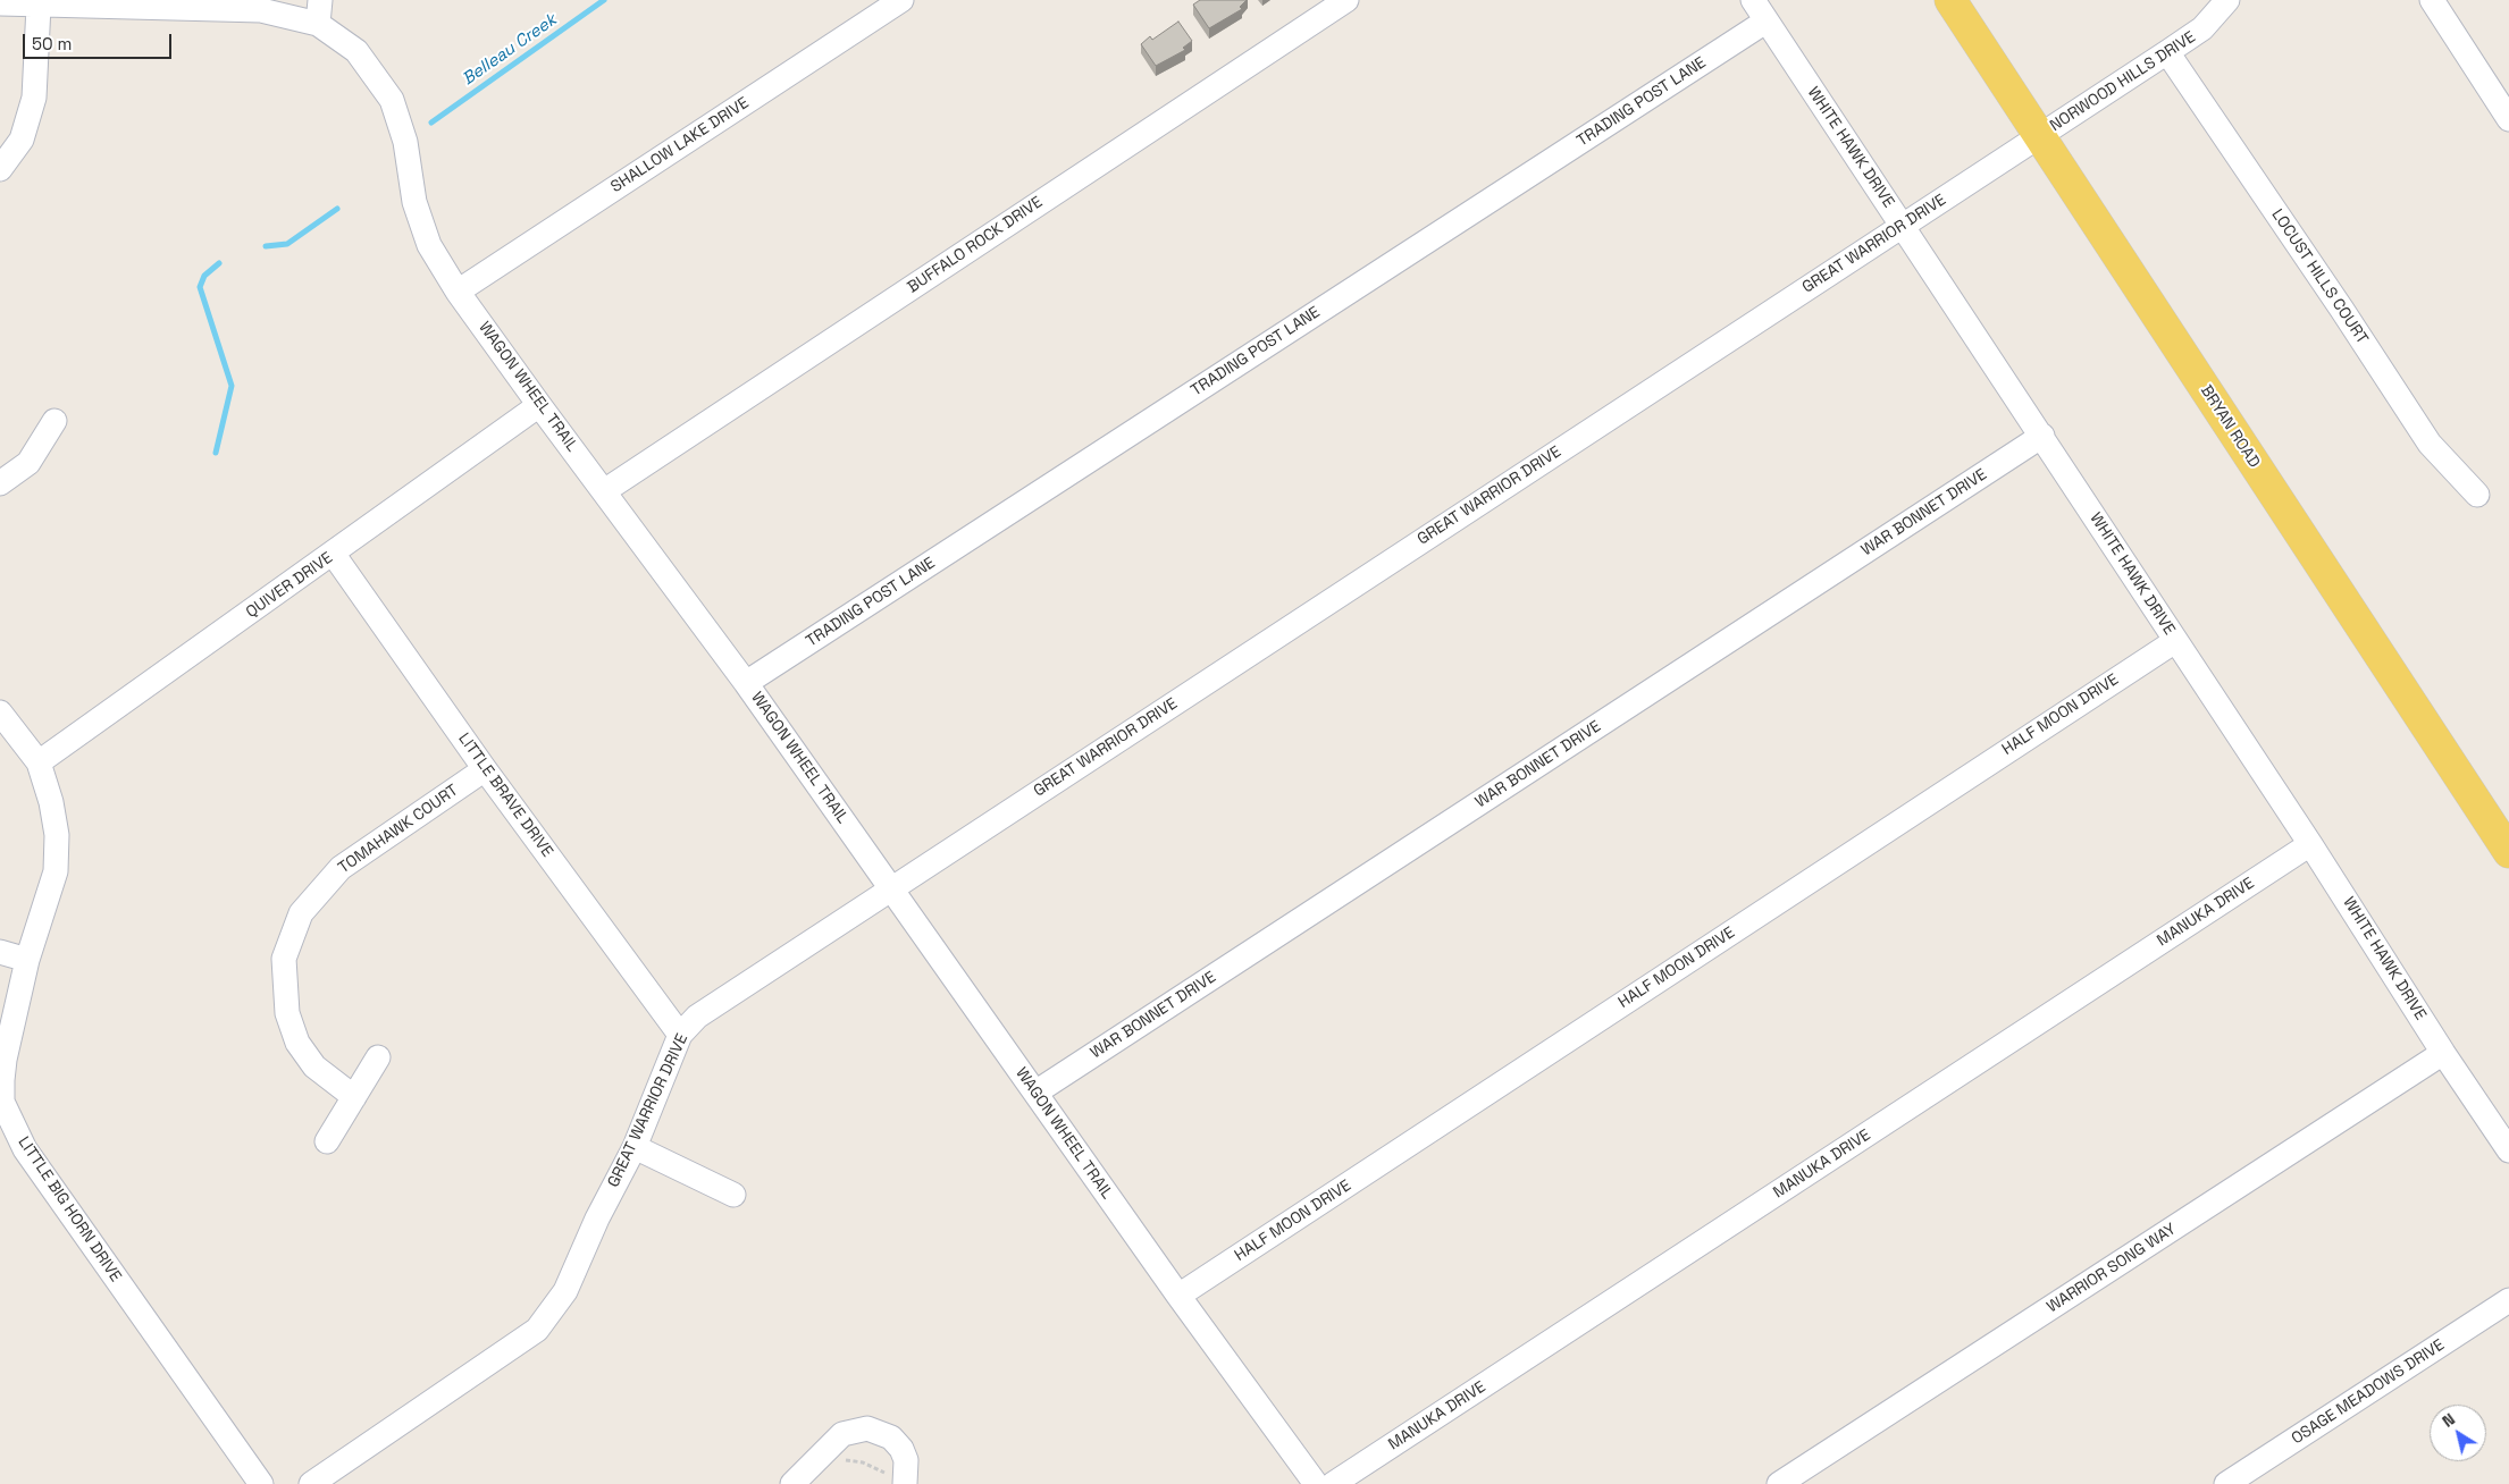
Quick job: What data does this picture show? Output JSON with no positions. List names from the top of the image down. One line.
{"streets":{"main road":["BRYAN ROAD"],"street":["NORWOOD HILLS DRIVE","TRADING POST LANE","SHALLOW LAKE DRIVE","WHITE HAWK DRIVE","GREAT WARRIOR DRIVE","BUFFALO ROCK DRIVE","LOCUST HILLS COURT","WAGON WHEEL TRAIL","WAR BONNET DRIVE","QUIVER DRIVE","HALF MOON DRIVE","LITTLE BRAVE DRIVE","TOMAHAWK COURT","MANUKA DRIVE","LITTLE BIG HORN DRIVE","WARRIOR SONG WAY","OSAGE MEADOWS DRIVE"]},"crossings":[["NORWOOD HILLS DRIVE","GREAT WARRIOR DRIVE"],["NORWOOD HILLS DRIVE","LOCUST HILLS COURT"],["NORWOOD HILLS DRIVE","BRYAN ROAD"],["TRADING POST LANE","WHITE HAWK DRIVE"],["TRADING POST LANE","WAGON WHEEL TRAIL"],["SHALLOW LAKE DRIVE","WAGON WHEEL TRAIL"],["WHITE HAWK DRIVE","GREAT WARRIOR DRIVE"],["WHITE HAWK DRIVE","WAR BONNET DRIVE"],["WHITE HAWK DRIVE","HALF MOON DRIVE"],["WHITE HAWK DRIVE","MANUKA DRIVE"],["WHITE HAWK DRIVE","WARRIOR SONG WAY"],["GREAT WARRIOR DRIVE","WAGON WHEEL TRAIL"],["GREAT WARRIOR DRIVE","BRYAN ROAD"],["GREAT WARRIOR DRIVE","LITTLE BRAVE DRIVE"],["BUFFALO ROCK DRIVE","WAGON WHEEL TRAIL"],["WAGON WHEEL TRAIL","WAR BONNET DRIVE"],["WAGON WHEEL TRAIL","QUIVER DRIVE"],["WAGON WHEEL TRAIL","HALF MOON DRIVE"],["QUIVER DRIVE","LITTLE BRAVE DRIVE"],["QUIVER DRIVE","LITTLE BIG HORN DRIVE"],["LITTLE BRAVE DRIVE","TOMAHAWK COURT"]],"water":["Belleau Creek"],"scale_bar":"50 m","north":"top left"}
